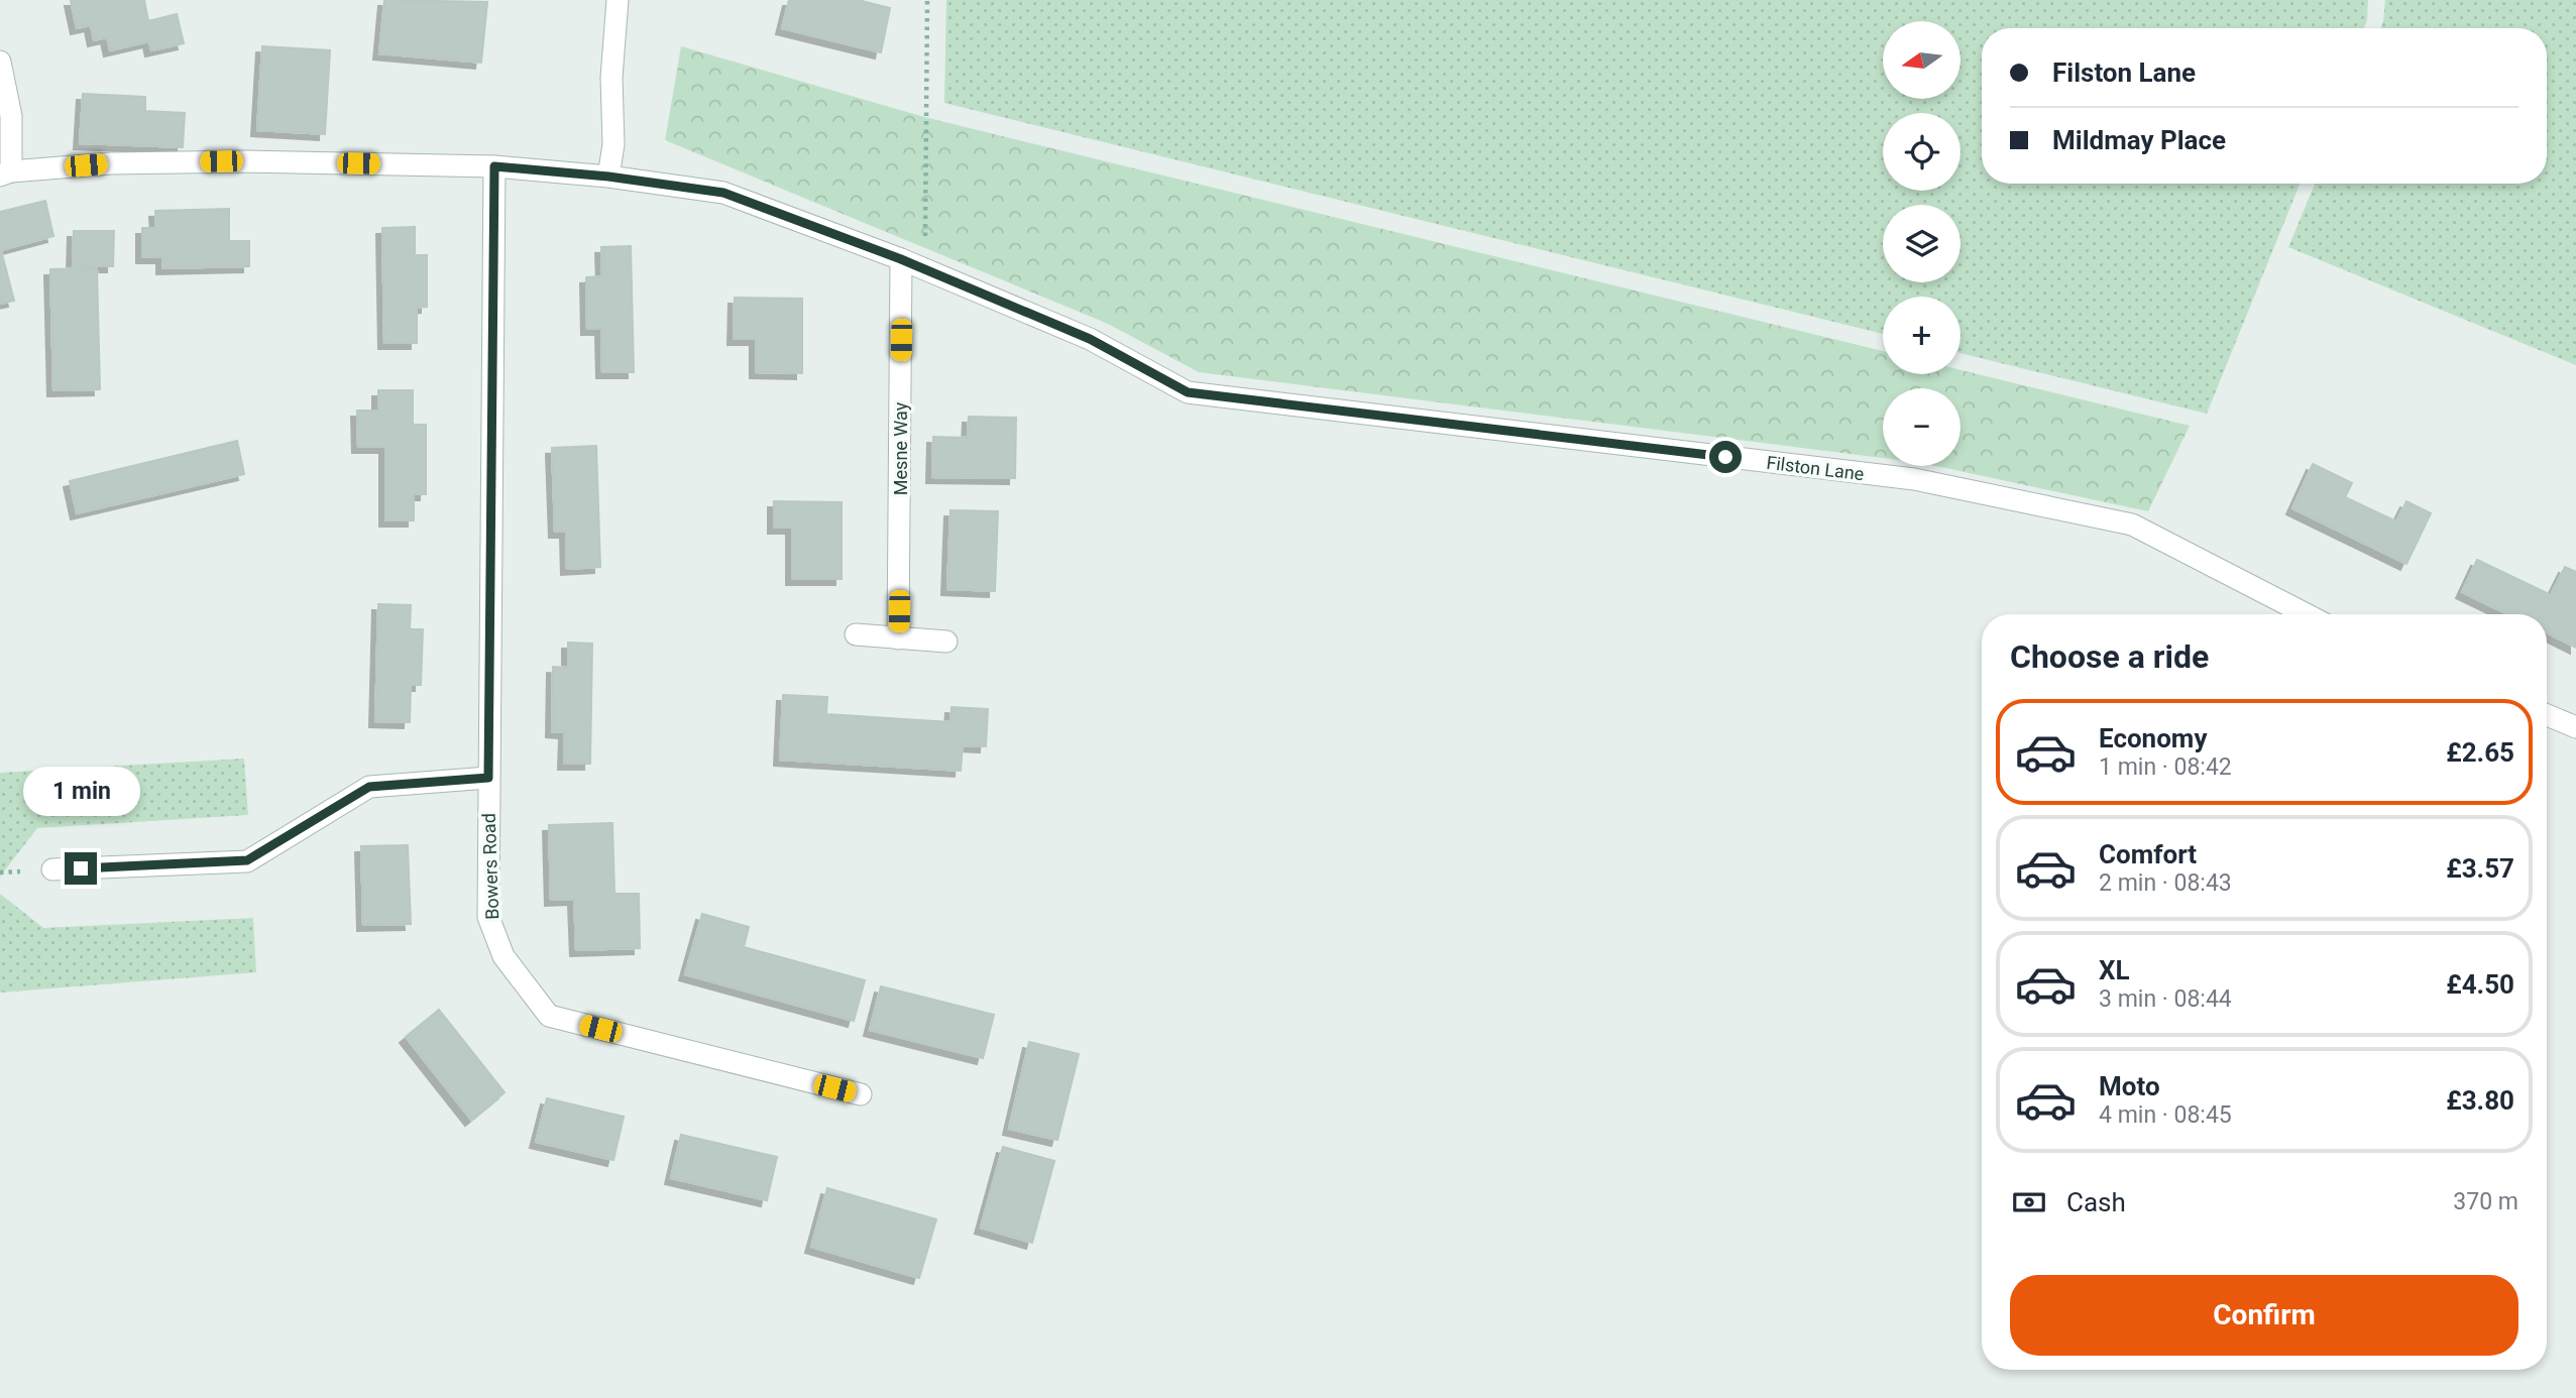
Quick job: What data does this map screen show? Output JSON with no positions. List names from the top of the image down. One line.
{"streets":{"street":["Mesne Way","Filston Lane","Bowers Road"]},"crossings":[["Mesne Way","Filston Lane"],["Filston Lane","Bowers Road"]],"north":"left","page":{"map_buttons":["+","−"],"banner":["Filston Lane","Mildmay Place"],"heading":"Choose a ride","list":[{"name":"Economy","note":"1 min · 08:42","value":"£2.65"},{"name":"Comfort","note":"2 min · 08:43","value":"£3.57"},{"name":"XL","note":"3 min · 08:44","value":"£4.50"},{"name":"Moto","note":"4 min · 08:45","value":"£3.80"}],"bubble":"1 min","pay":["Cash","370 m"],"buttons":"Confirm"}}
